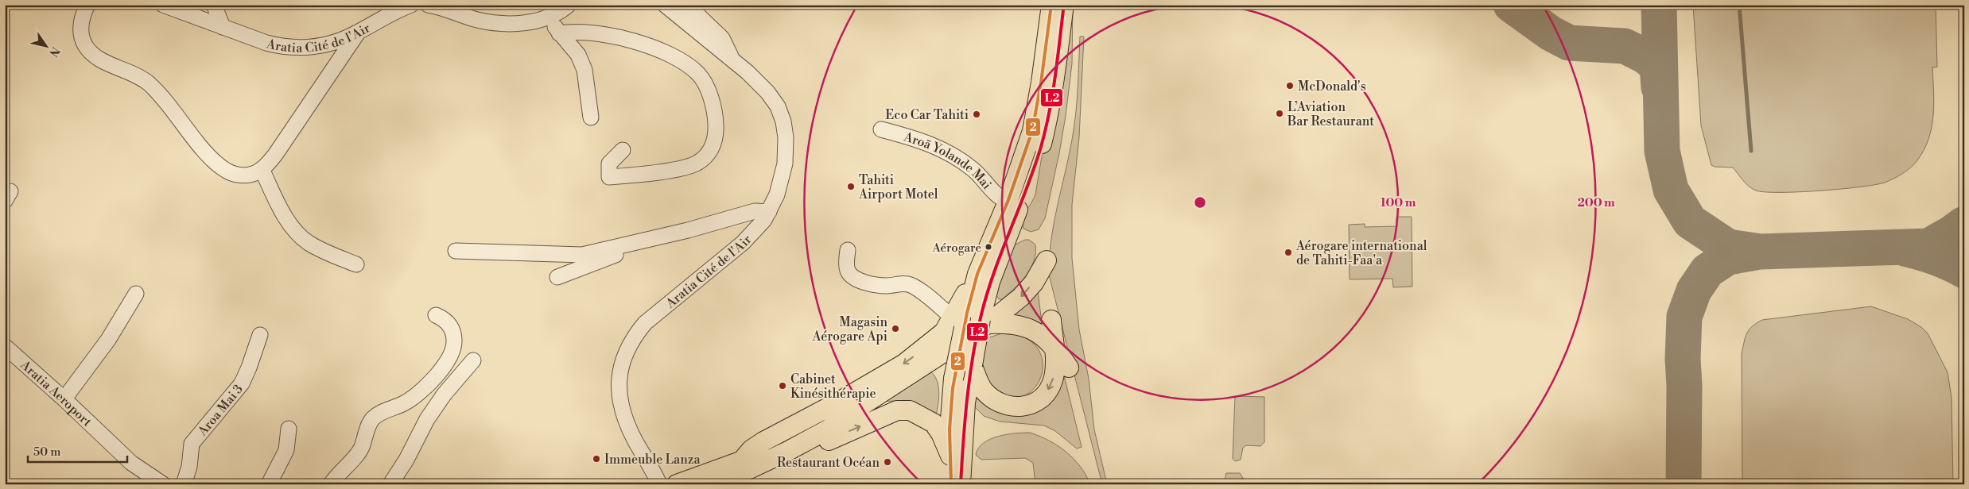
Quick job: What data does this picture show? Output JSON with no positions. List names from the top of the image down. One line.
{"streets":{"street":["Aratia Cité de l'Air","Aroā Yolande Mai","Aratia Aeroport","Aroa Mai 3"]},"places":["McDonald's","L’Aviation Bar Restaurant","Eco Car Tahiti","Tahiti Airport Motel","Aérogare","Aérogare international de Tahiti-Faa'a","Magasin Aérogare Api","Cabinet Kinésithérapie","Immeuble Lanza","Restaurant Océan"],"lines":["transit line 2","transit line L2"],"scale_bar":"50 m","north":"bottom right","rings":["100 m","200 m"]}
